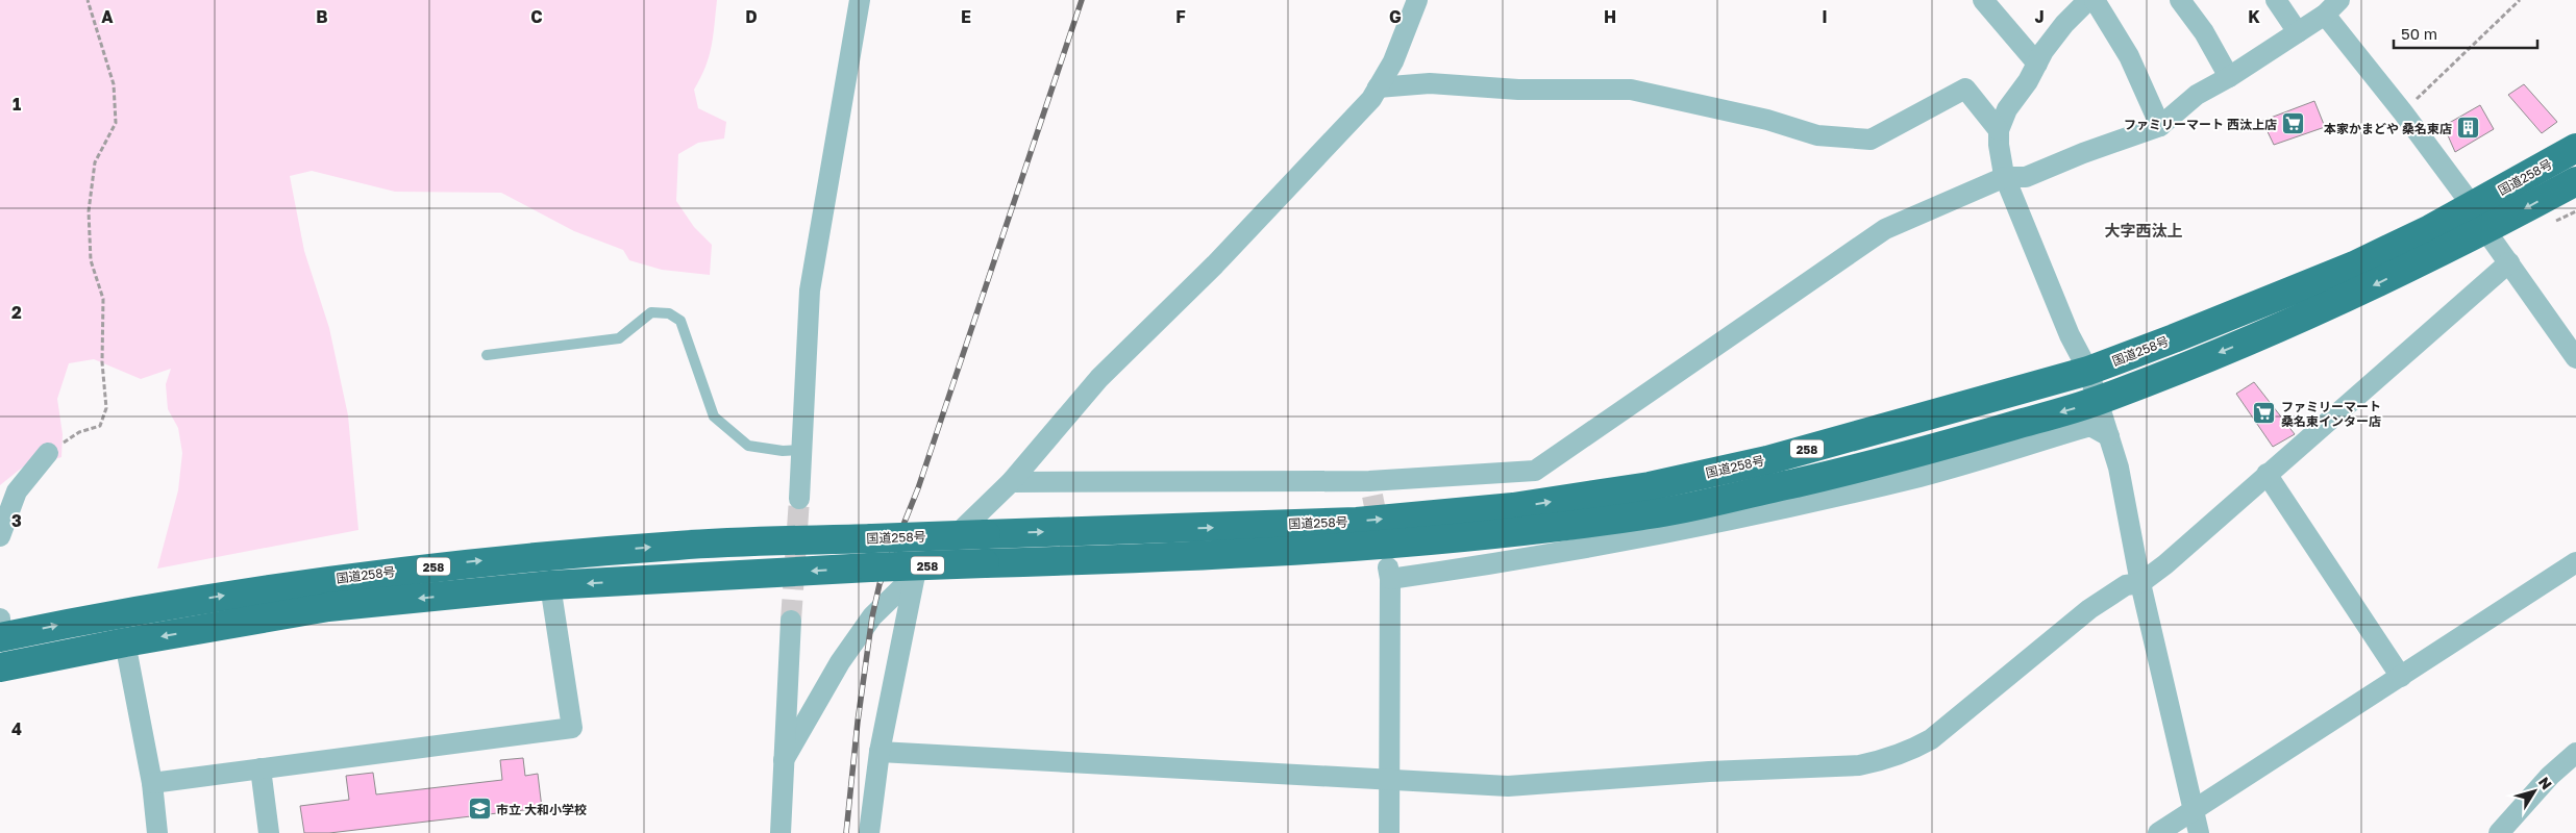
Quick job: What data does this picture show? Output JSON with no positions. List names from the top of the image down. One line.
{"streets":{"highway":["国道258号","258"]},"districts":["大字西汰上"],"places":{"supermarket":["ファミリーマート 西汰上店","ファミリーマート 桑名東インター店"],"building":["本家かまどや 桑名東店"],"school or university":["市立 大和小学校"]},"scale_bar":"50 m","north":"top right","grid":{"columns":["A","B","C","D","E","F","G","H","I","J","K"],"rows":["1","2","3","4"]}}
